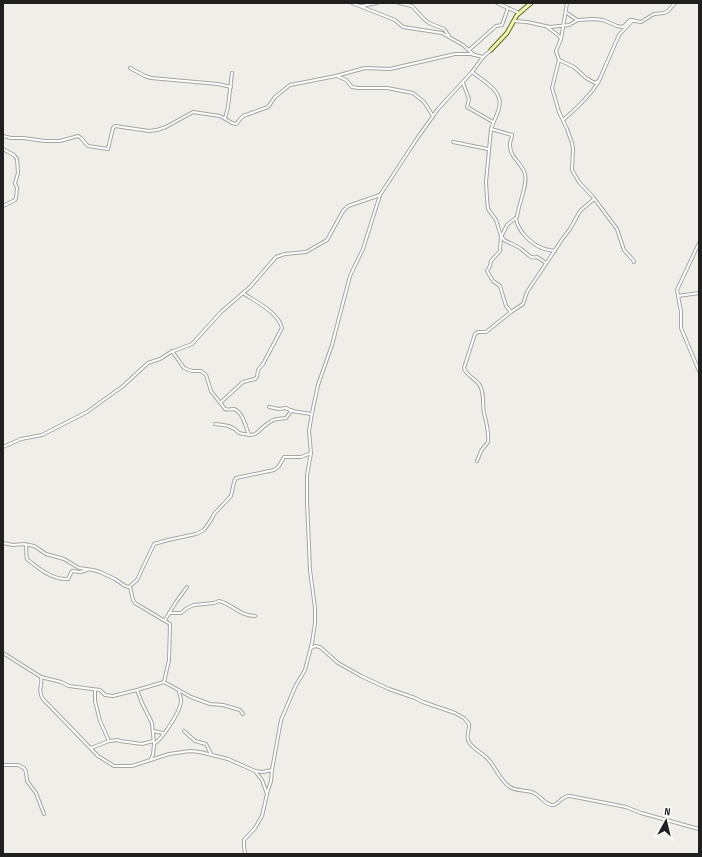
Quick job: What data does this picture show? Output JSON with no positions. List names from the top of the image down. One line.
{"north":"top"}
